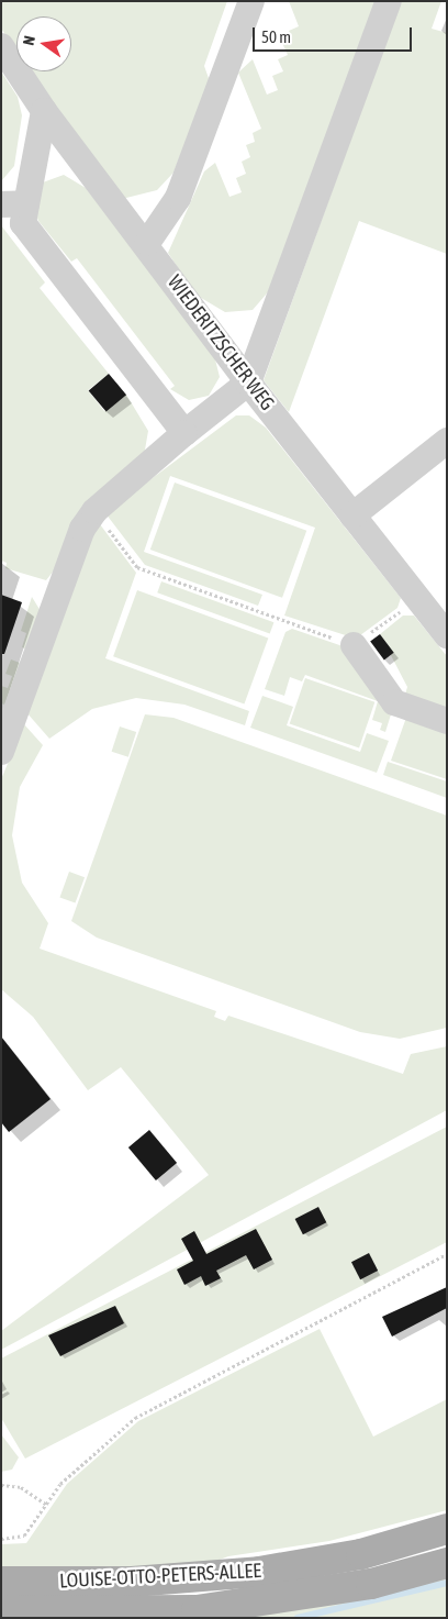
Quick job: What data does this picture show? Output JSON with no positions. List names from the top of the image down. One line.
{"streets":{"main road":["LOUISE-OTTO-PETERS-ALLEE"],"lane":["WIEDERITZSCHER WEG"]},"scale_bar":"50 m","north":"left"}
